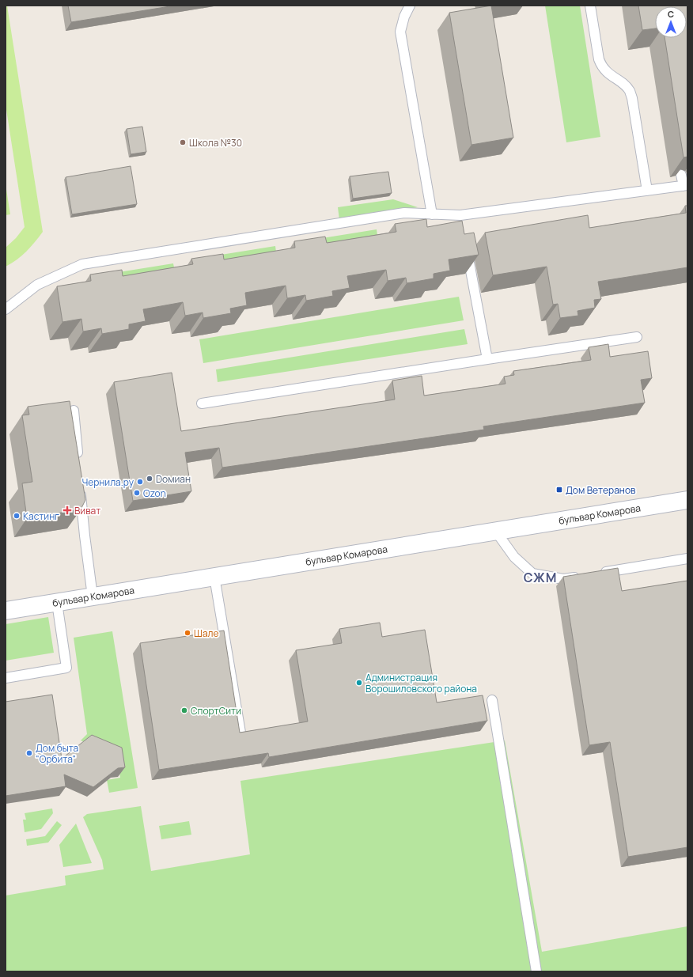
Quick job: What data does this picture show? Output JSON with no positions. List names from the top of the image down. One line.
{"streets":{"street":["бульвар Комарова"]},"districts":["СЖМ"],"places":{"other":["Школа №30","Dомиан","Чернила.ру","Ozon","Кастинг","Шале","Администрация Ворошиловского района","СпортСити","Дом быта \"Орбита\""],"transit":["Дом Ветеранов"],"health":["Виват"]},"north":"top"}
